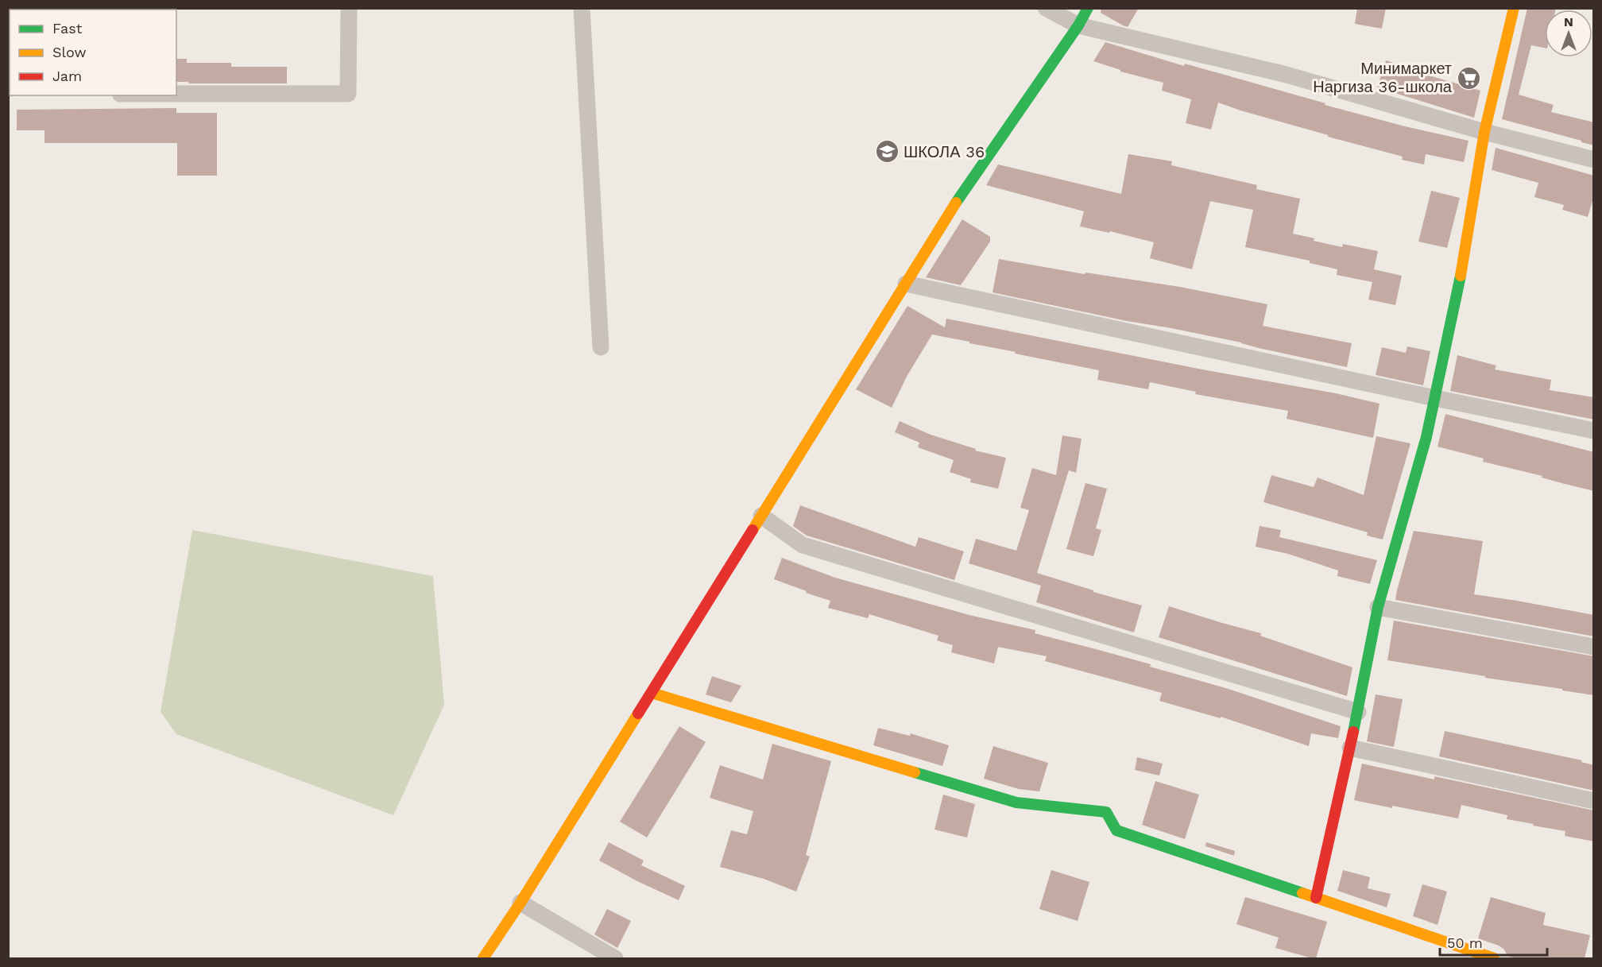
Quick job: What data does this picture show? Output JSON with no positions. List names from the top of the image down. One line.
{"places":{"supermarket":["Минимаркет Наргиза 36-школа"],"school or university":["ШКОЛА 36"]},"legend":["Fast","Slow","Jam"],"scale_bar":"50 m","north":"top"}
